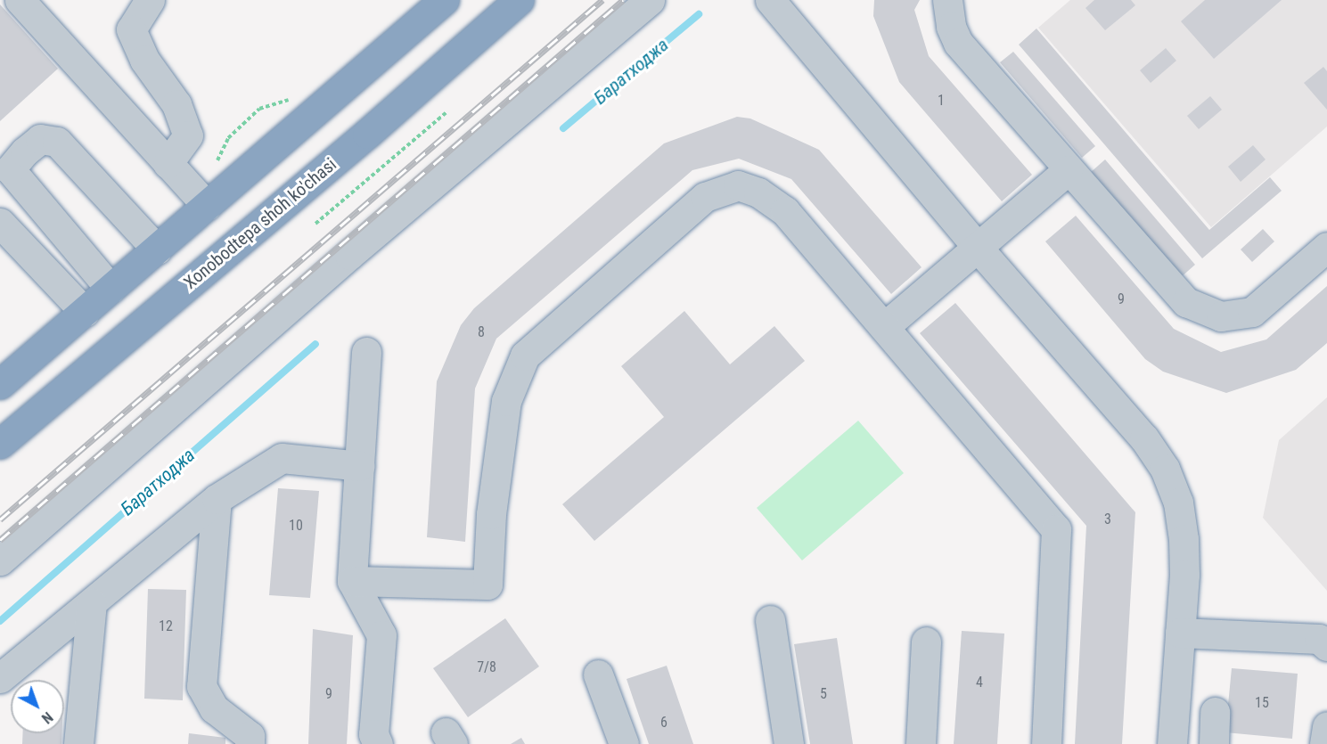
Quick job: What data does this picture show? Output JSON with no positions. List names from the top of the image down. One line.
{"streets":{"highway":["Xonobodtepa shoh ko'chasi"]},"water":["Баратходжа"],"house_numbers":["1","9","8","3","10","12","7/8","4","9","5","15","6"],"north":"bottom right"}
